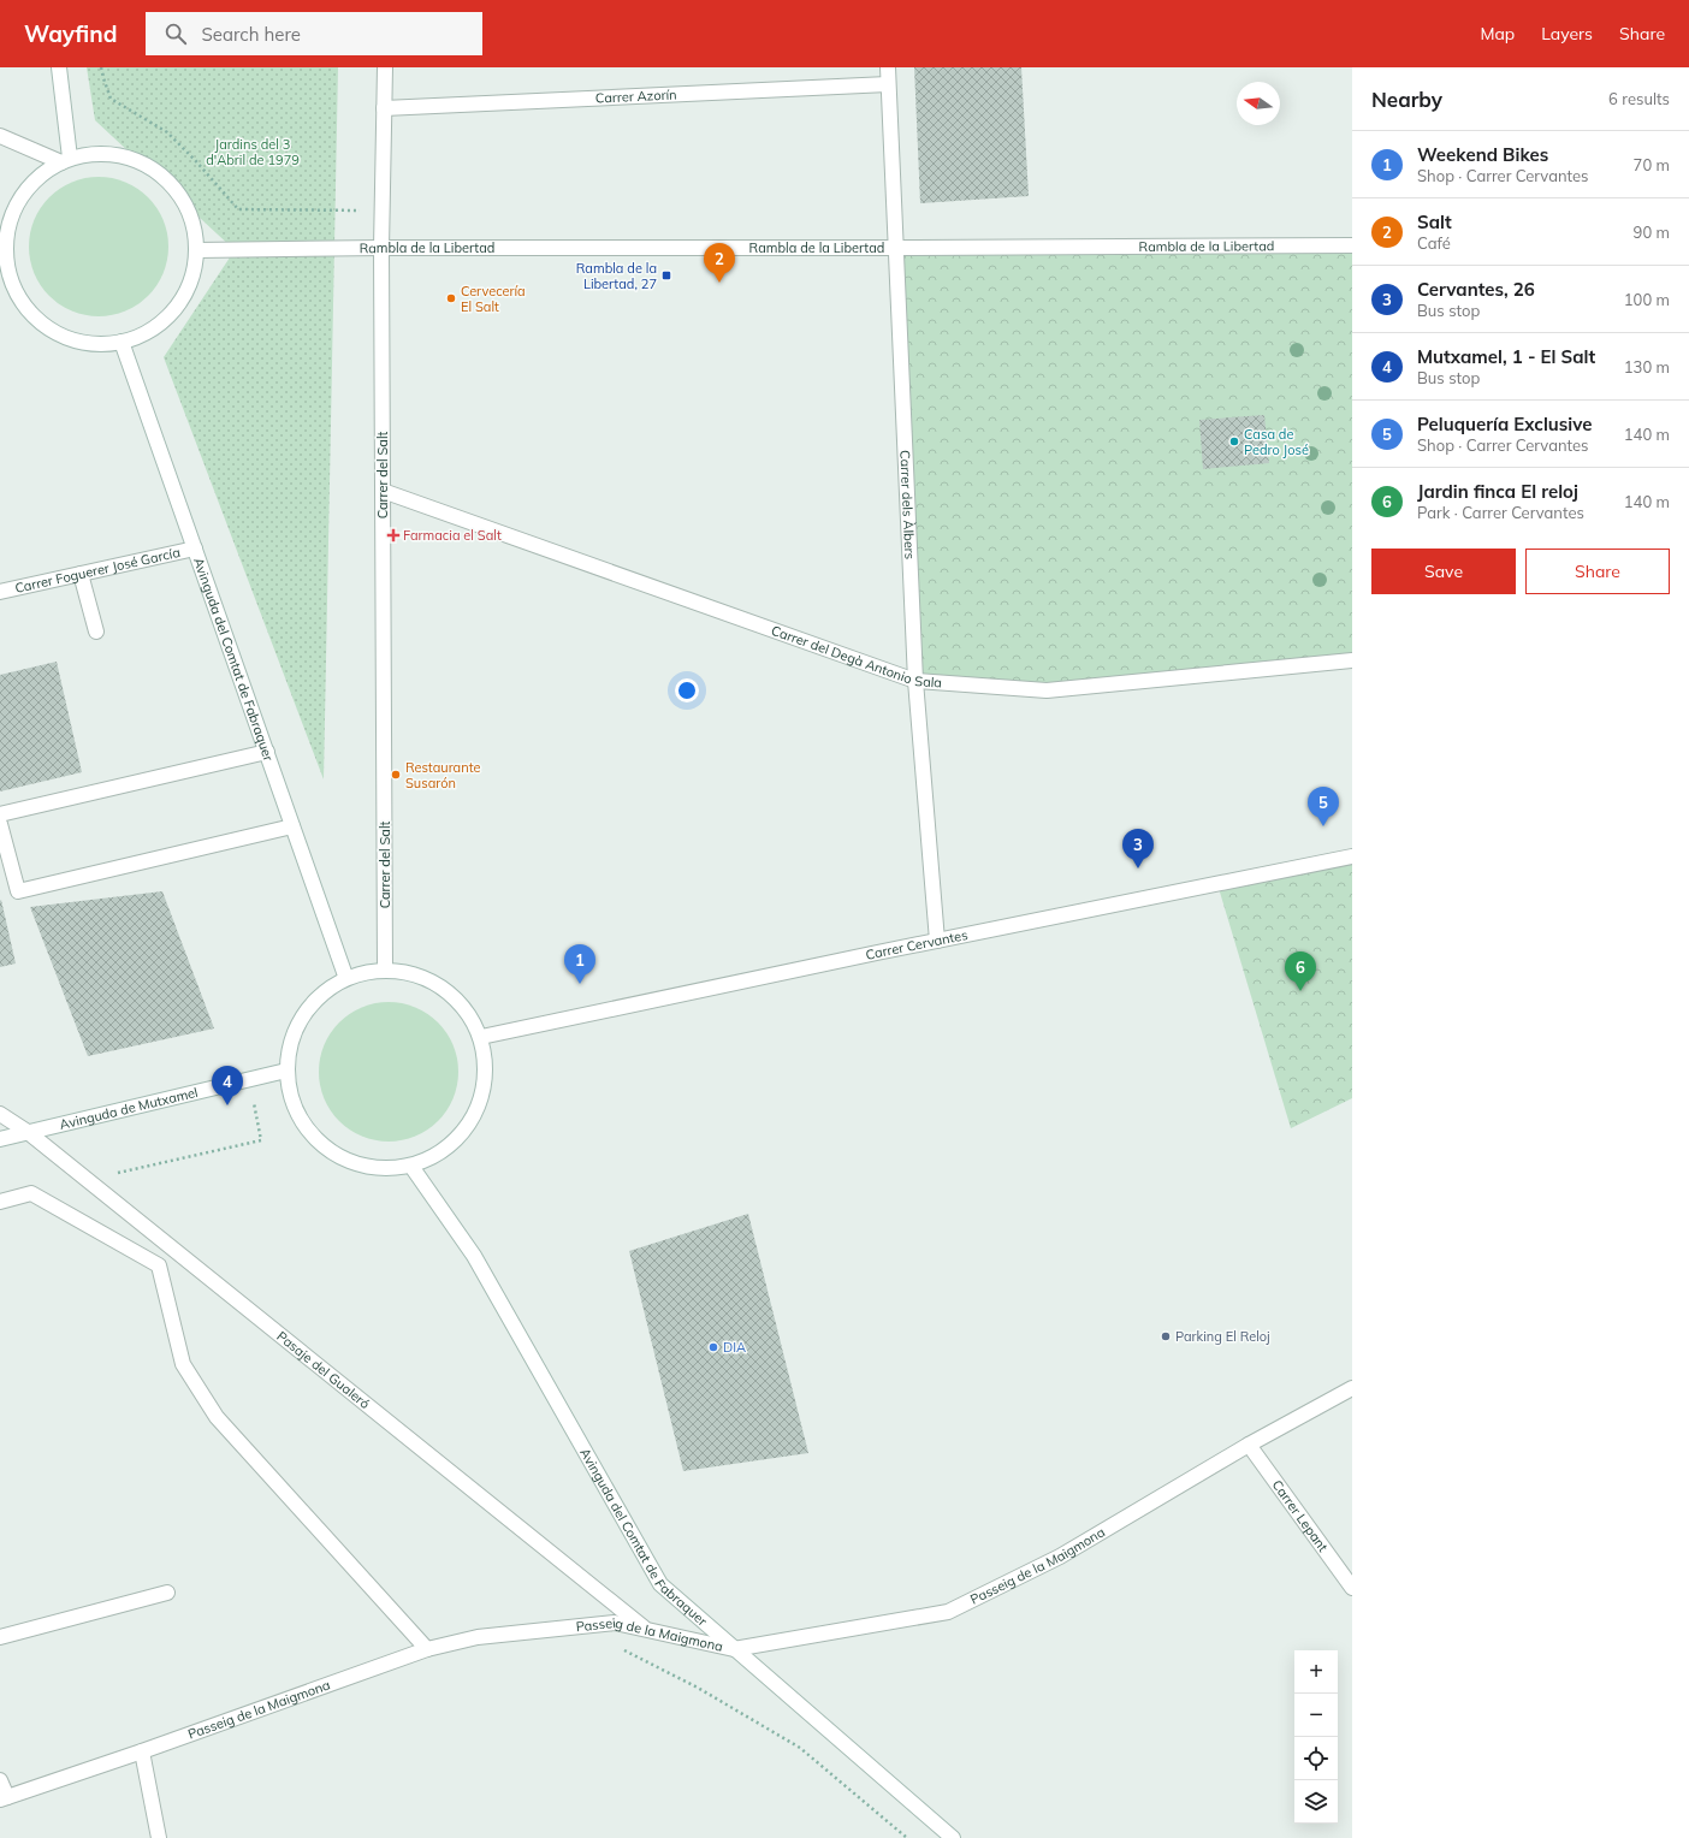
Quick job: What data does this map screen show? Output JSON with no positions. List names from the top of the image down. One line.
{"streets":{"street":["Carrer Azorín","Rambla de la Libertad","Carrer del Salt","Carrer dels Àlbers","Carrer Foguerer José García","Carrer del Degà Antonio Sala","Avinguda del Comtat de Fabraquer","Carrer Cervantes","Avinguda de Mutxamel","Pasaje del Gualeró","Carrer Lepant","Passeig de la Maigmona"]},"crossings":[["Carrer Azorín","Carrer del Salt"],["Carrer Azorín","Carrer dels Àlbers"],["Rambla de la Libertad","Carrer del Salt"],["Rambla de la Libertad","Carrer dels Àlbers"],["Carrer del Salt","Carrer del Degà Antonio Sala"],["Carrer dels Àlbers","Carrer del Degà Antonio Sala"],["Carrer dels Àlbers","Carrer Cervantes"],["Carrer Foguerer José García","Avinguda del Comtat de Fabraquer"],["Avinguda del Comtat de Fabraquer","Passeig de la Maigmona"],["Avinguda de Mutxamel","Pasaje del Gualeró"],["Pasaje del Gualeró","Passeig de la Maigmona"],["Carrer Lepant","Passeig de la Maigmona"]],"parks":["Jardins del 3 d'Abril de 1979"],"places":{"transit":["Rambla de la Libertad, 27"],"other":["Cervecería El Salt","Casa de Pedro José","Restaurante Susarón","Parking El Reloj","DIA"],"health":["Farmacia el Salt"]},"north":"left","page":{"header":"Wayfind","search":"Search here","nav":["Map","Layers","Share"],"heading":["Nearby","6 results"],"list":[{"mark":"1","name":"Weekend Bikes","note":"Shop · Carrer Cervantes","value":"70 m"},{"mark":"2","name":"Salt","note":"Café","value":"90 m"},{"mark":"3","name":"Cervantes, 26","note":"Bus stop","value":"100 m"},{"mark":"4","name":"Mutxamel, 1 - El Salt","note":"Bus stop","value":"130 m"},{"mark":"5","name":"Peluquería Exclusive","note":"Shop · Carrer Cervantes","value":"140 m"},{"mark":"6","name":"Jardin finca El reloj","note":"Park · Carrer Cervantes","value":"140 m"}],"pins":["2","5","3","1","6","4"],"buttons":["Save","Share"],"map_buttons":["+","−"]}}
